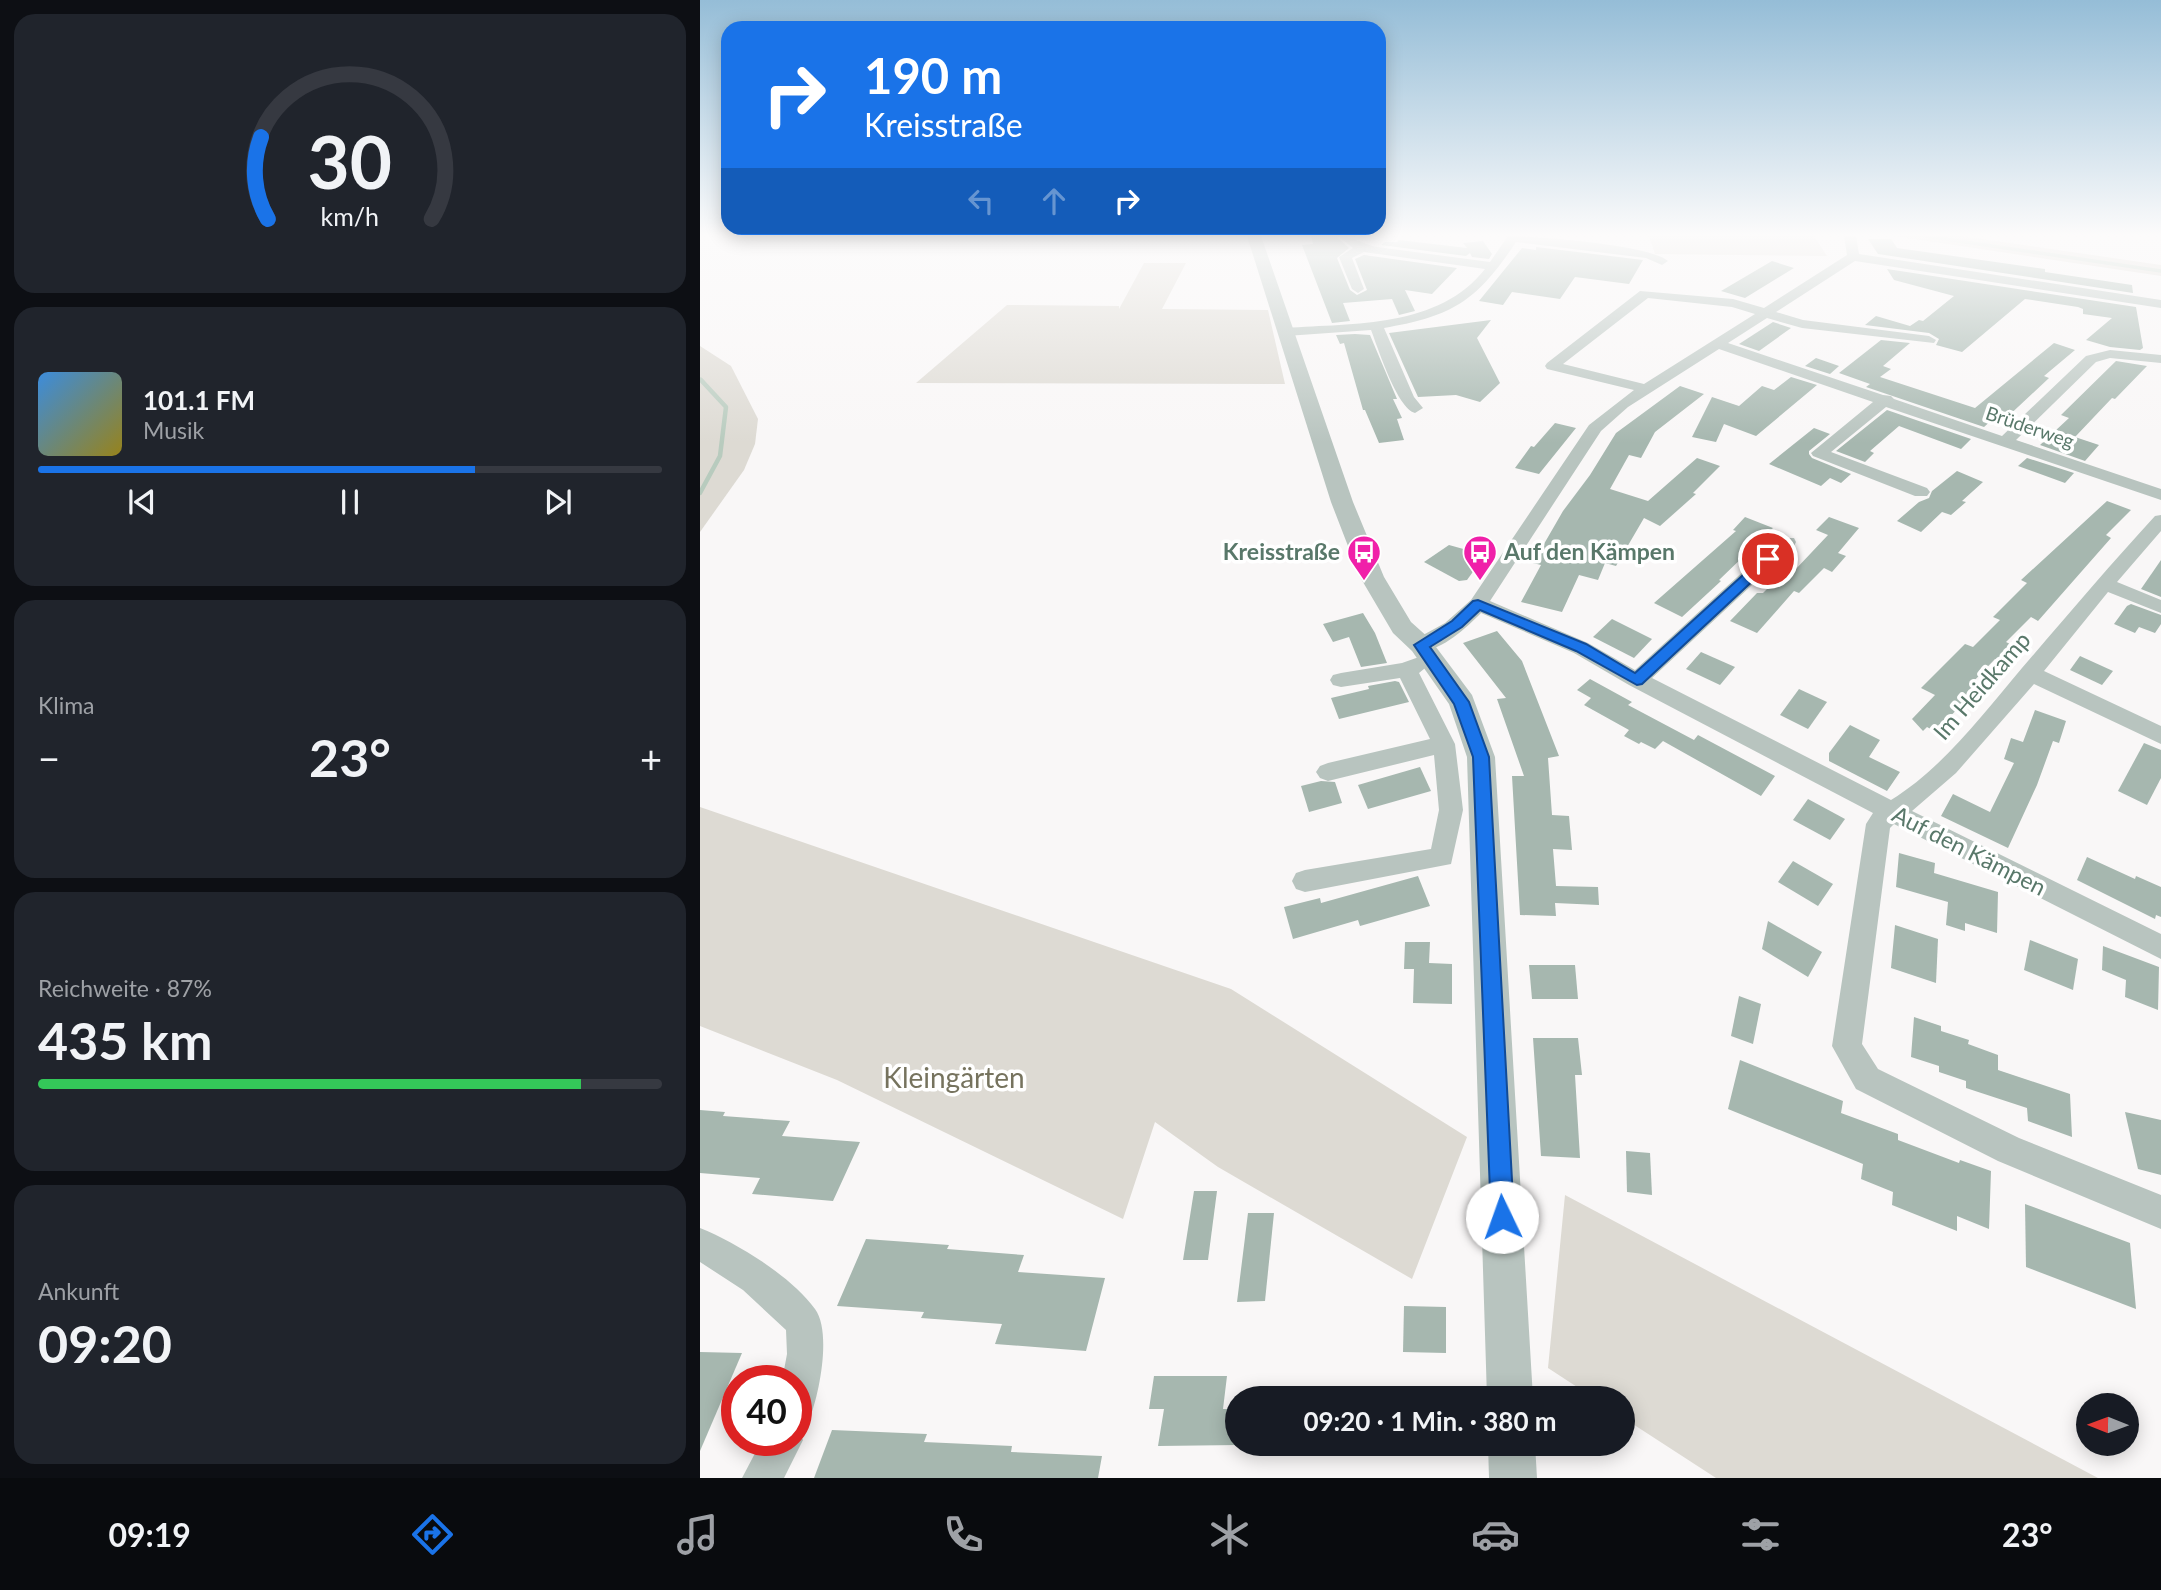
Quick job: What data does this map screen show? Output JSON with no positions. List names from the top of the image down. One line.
{"streets":{"street":["Brüderweg","Im Heidkamp","Auf den Kämpen"]},"crossings":[["Im Heidkamp","Auf den Kämpen"]],"parks":["Kleingärten"],"places":{"bus stop":["Kreisstraße","Auf den Kämpen"]},"north":"left","page":{"turn":["190 m","Kreisstraße"],"song":["101.1 FM","Musik"],"tile":["Klima",["Reichweite · 87%","435 km"],["Ankunft","09:20"]],"heat":["−","23°","+"],"limit":"40","trip":"09:20 · 1 Min. · 380 m","tabs":["09:19","23°"],"gauge":["30","km/h"]}}
